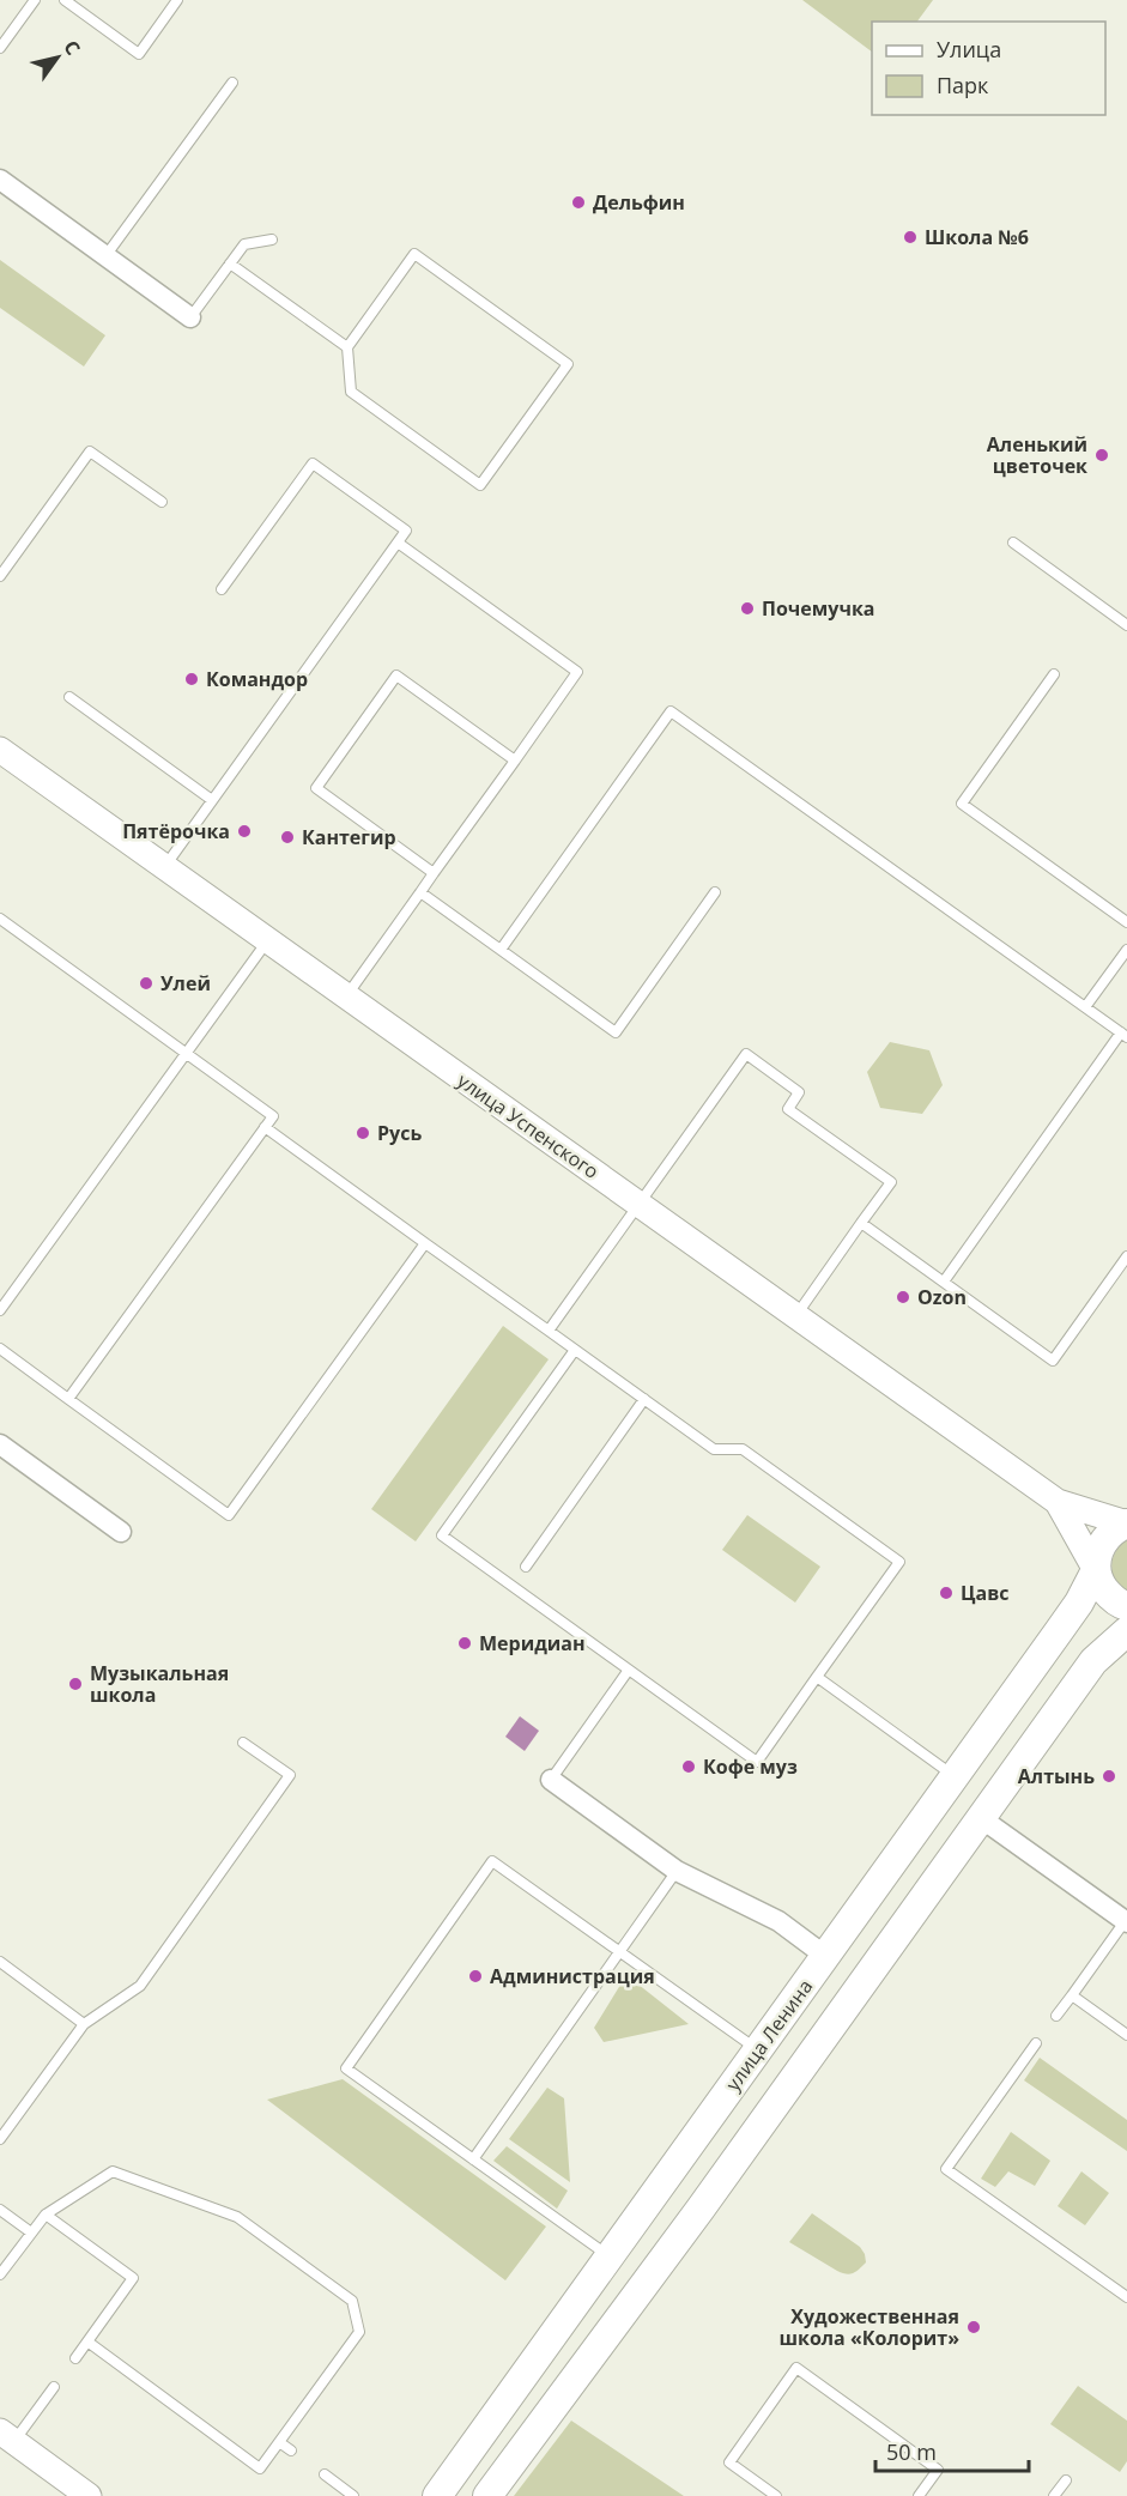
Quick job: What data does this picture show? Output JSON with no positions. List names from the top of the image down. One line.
{"streets":{"main road":["улица Ленина"],"street":["улица Успенского"]},"places":["Дельфин","Школа №6","Аленький цветочек","Почемучка","Командор","Пятёрочка","Кантегир","Улей","Русь","Ozon","Цавс","Меридиан","Музыкальная школа","Кофе муз","Алтынь","Администрация","Художественная школа «Колорит»"],"legend":["Улица","Парк"],"scale_bar":"50 m","north":"top right"}
